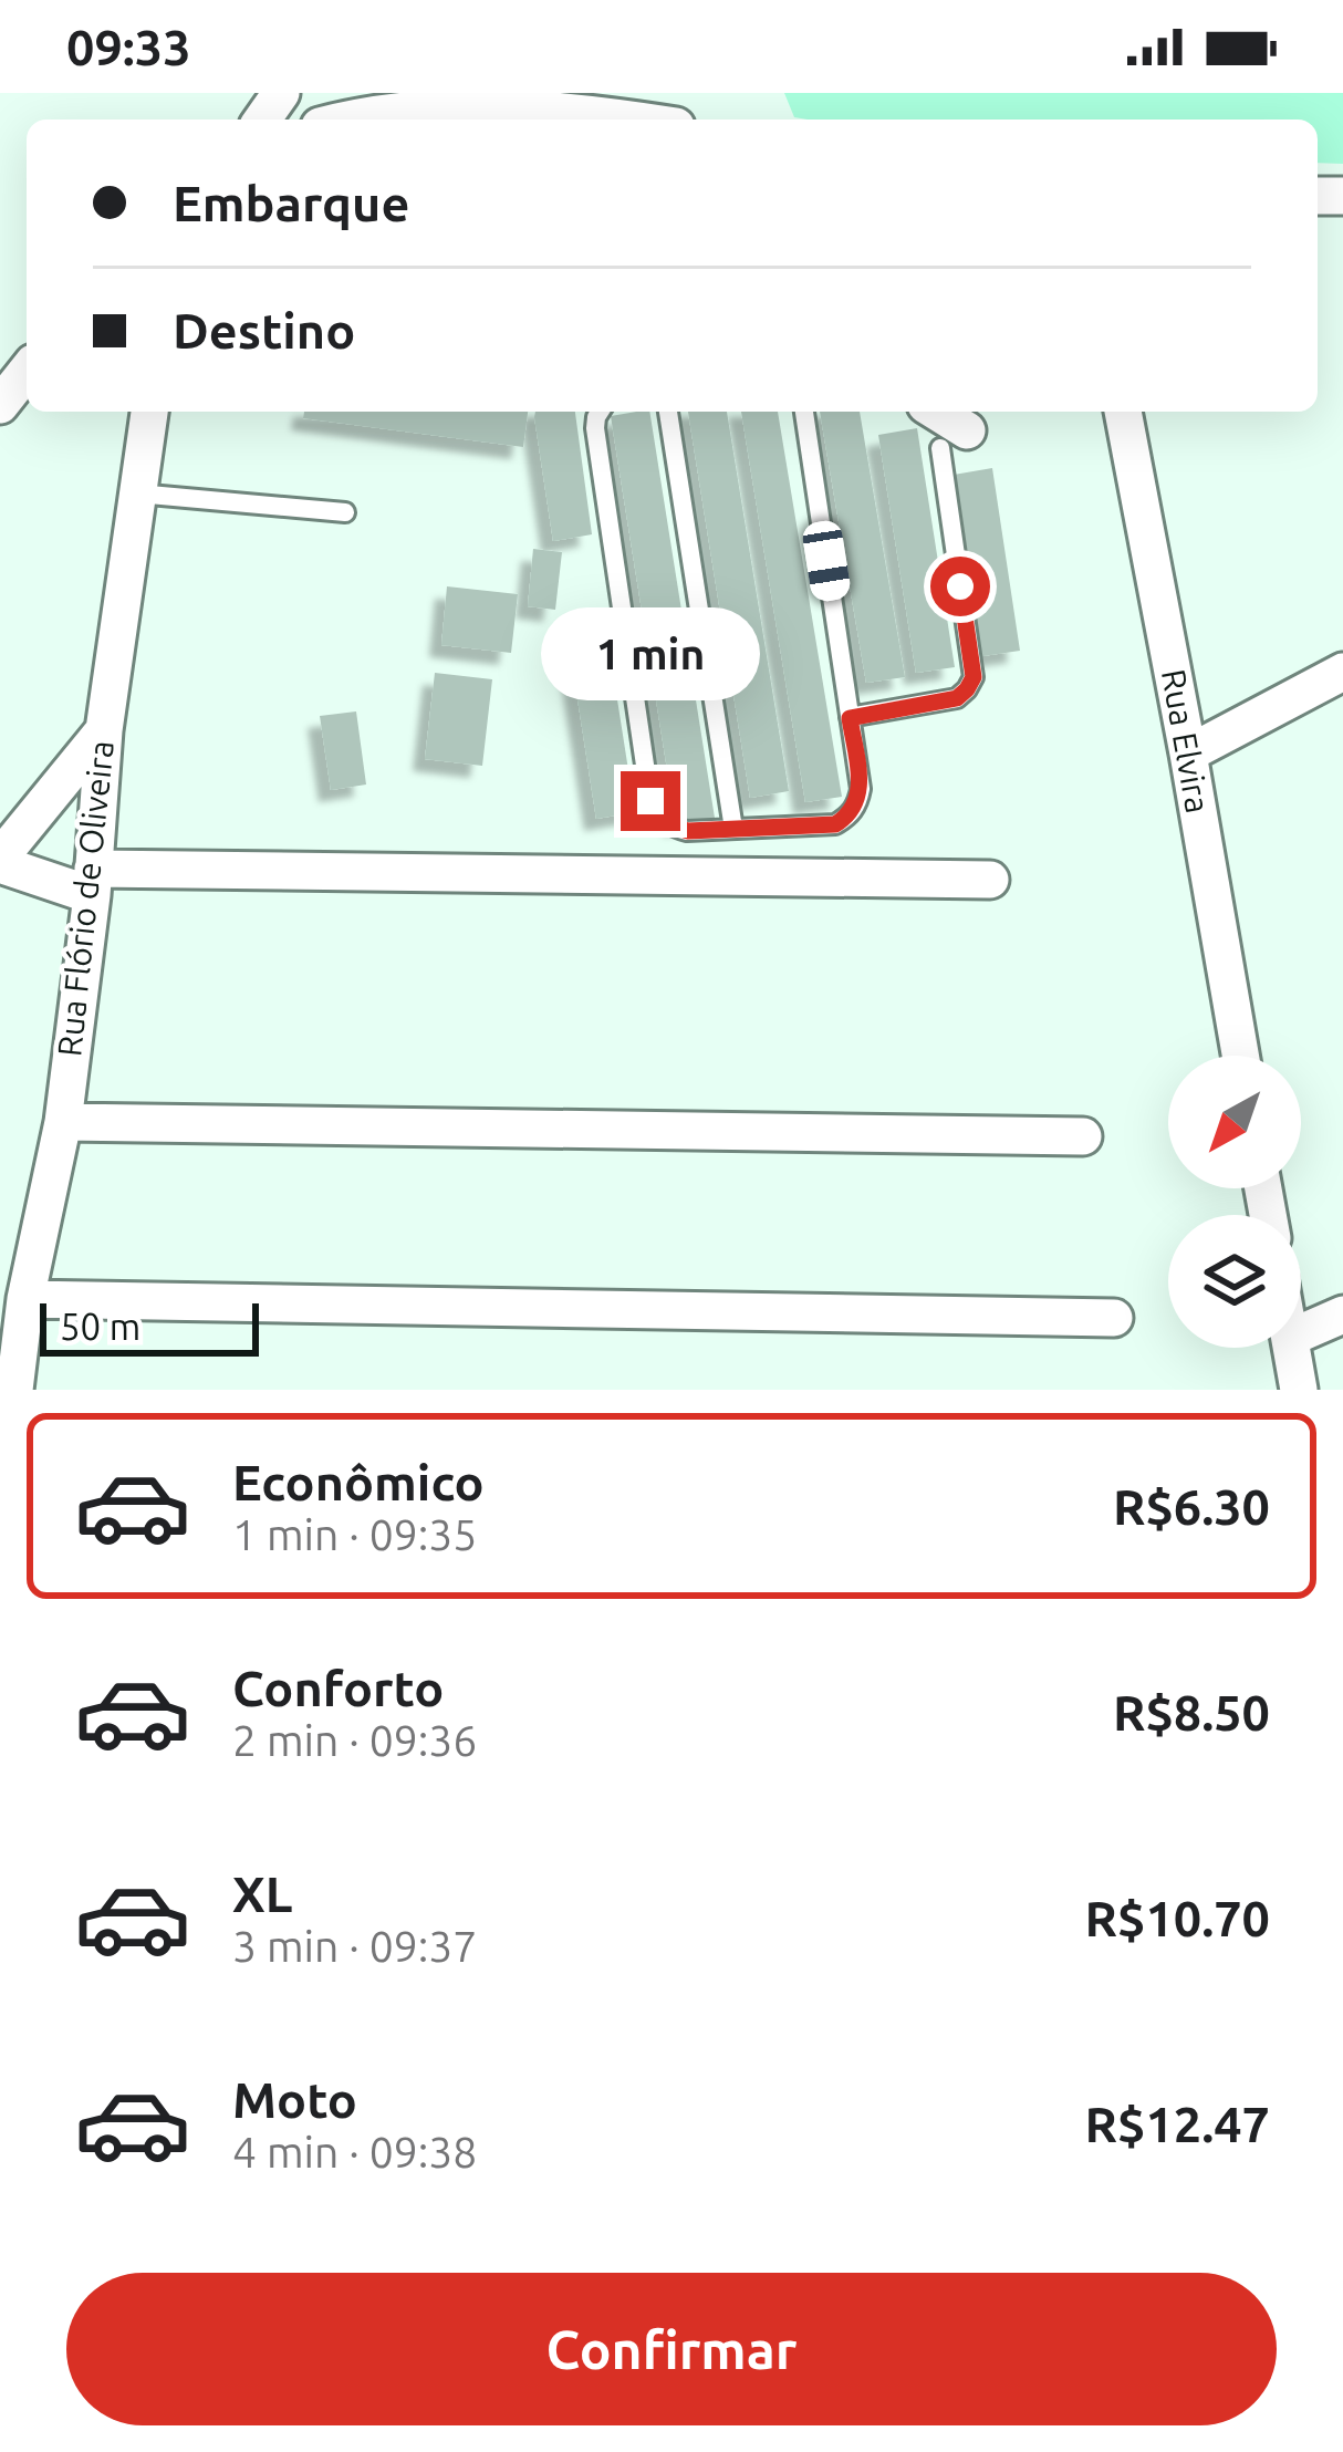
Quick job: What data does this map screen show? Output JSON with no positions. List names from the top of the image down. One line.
{"streets":{"street":["Rua Elvira","Rua Flório de Oliveira"]},"scale_bar":"50 m","north":"bottom left","page":{"status":"09:33","banner":["Embarque","Destino"],"bubble":"1 min","scale":"50 m","list":[{"name":"Econômico","note":"1 min · 09:35","value":"R$6.30"},{"name":"Conforto","note":"2 min · 09:36","value":"R$8.50"},{"name":"XL","note":"3 min · 09:37","value":"R$10.70"},{"name":"Moto","note":"4 min · 09:38","value":"R$12.47"}],"buttons":"Confirmar"}}
